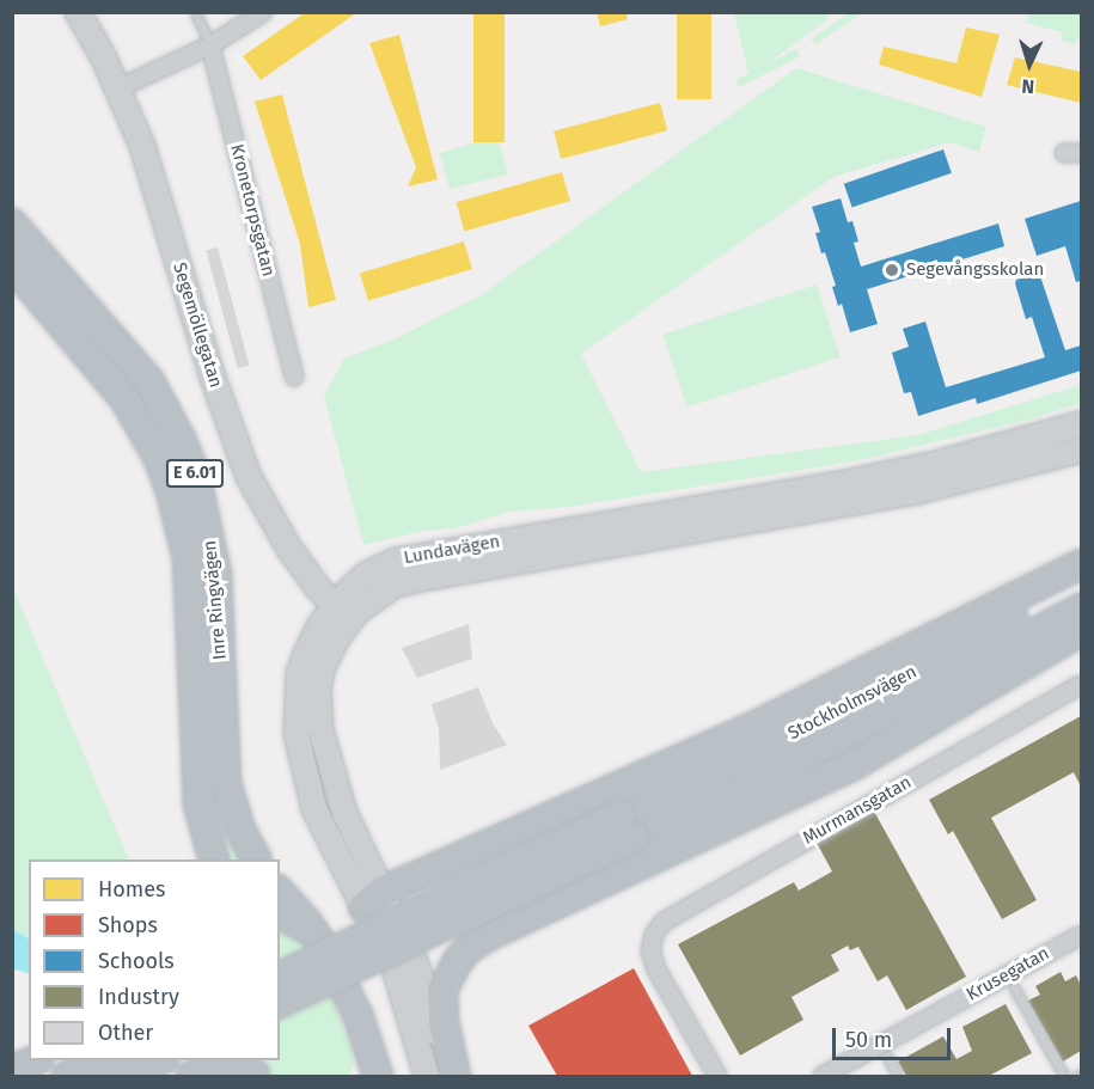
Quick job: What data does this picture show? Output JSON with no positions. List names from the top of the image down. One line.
{"streets":{"highway":["E 6.01","Inre Ringvägen","Stockholmsvägen"],"main road":["Segemöllegatan","Lundavägen"],"street":["Kronetorpsgatan","Murmansgatan","Krusegatan"]},"crossings":[["Segemöllegatan","Lundavägen"]],"places":["Segevångsskolan"],"legend":["Homes","Shops","Schools","Industry","Other"],"scale_bar":"50 m","north":"bottom"}
